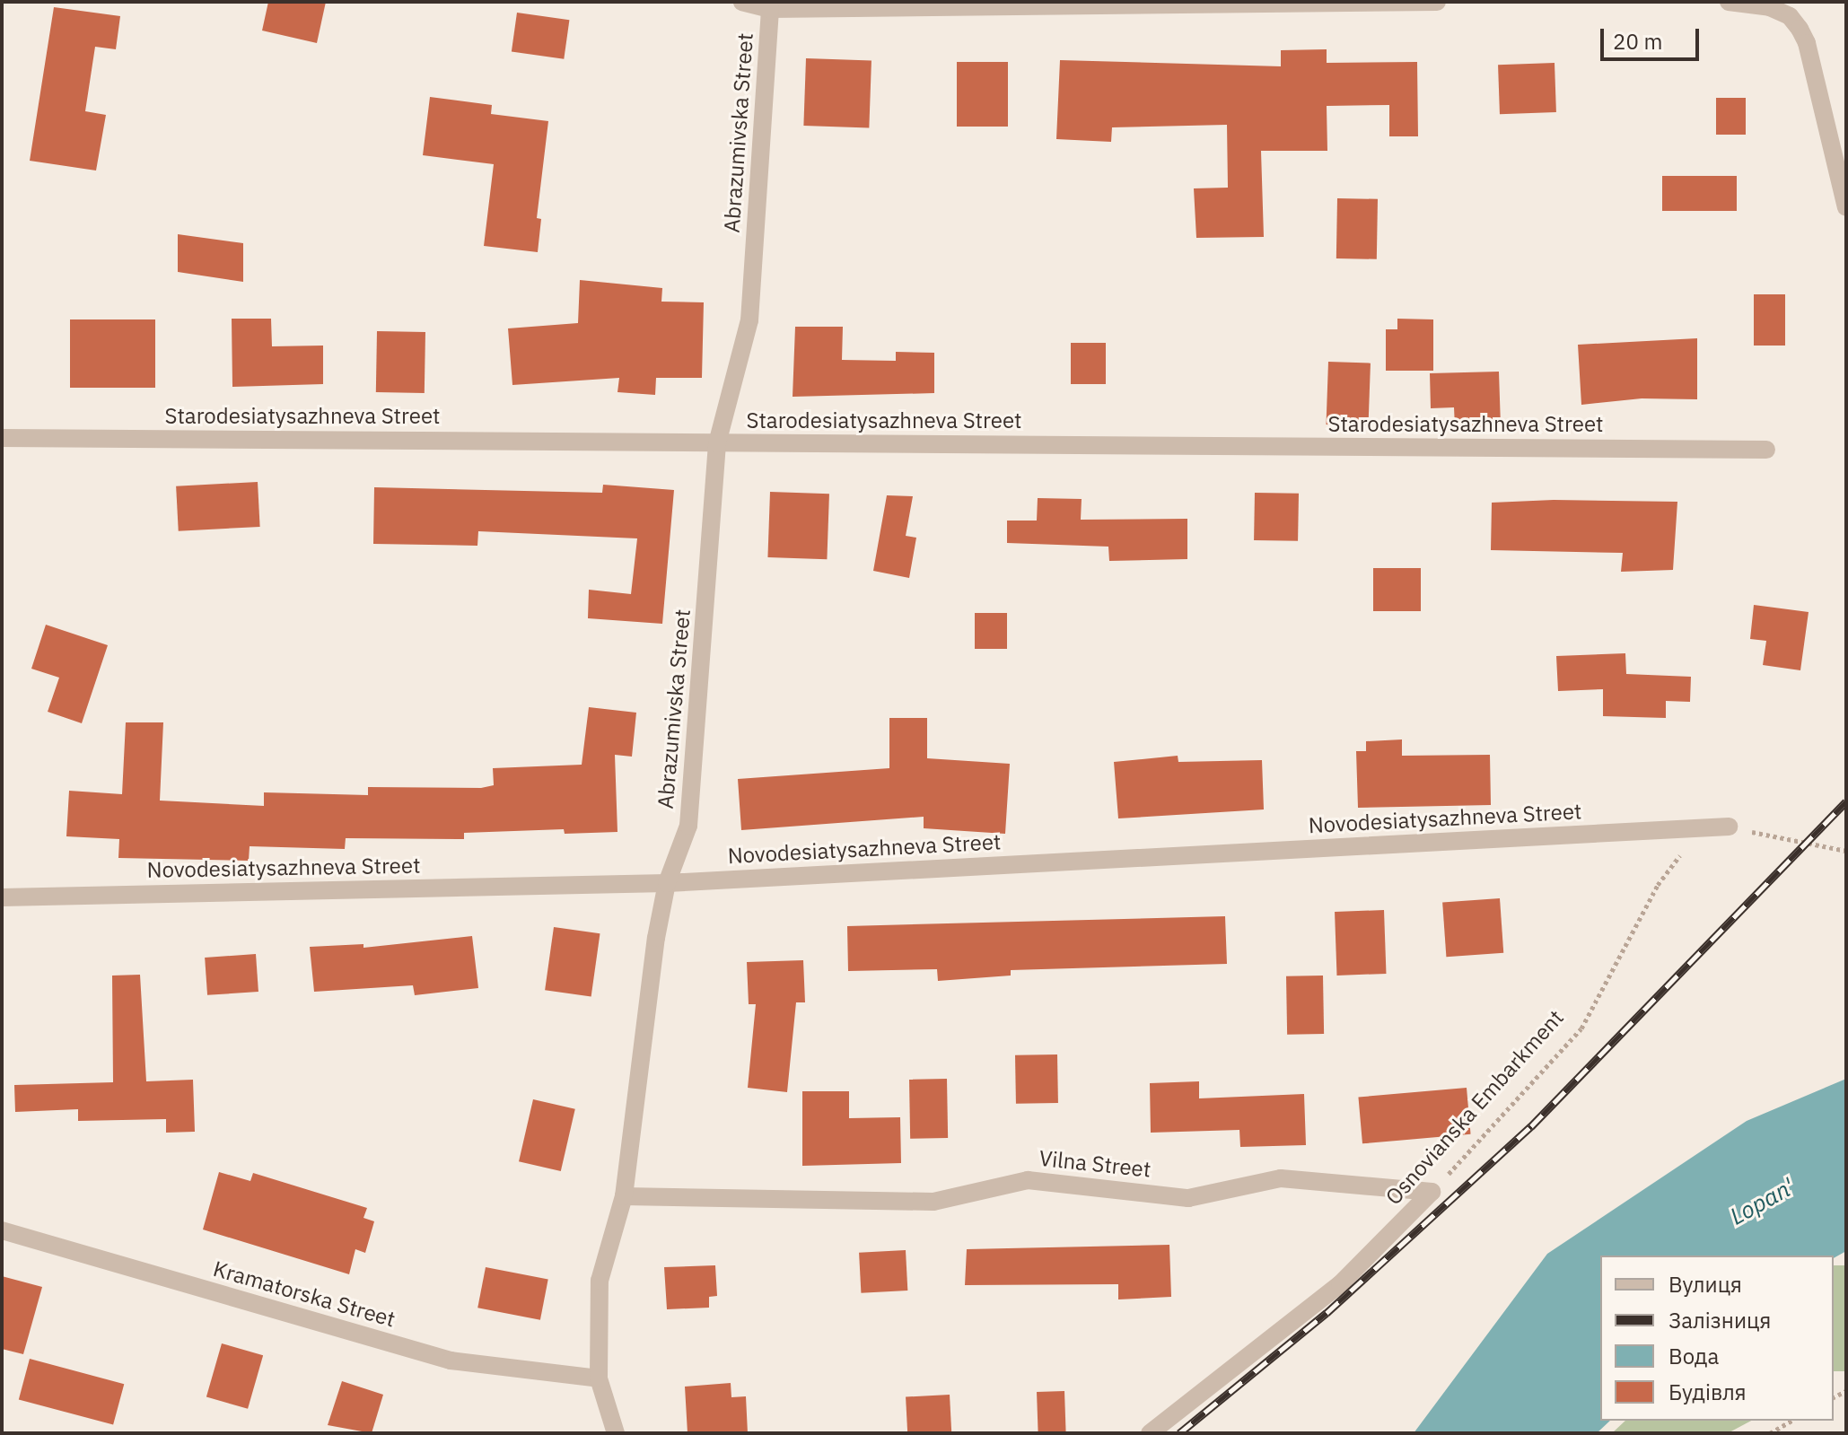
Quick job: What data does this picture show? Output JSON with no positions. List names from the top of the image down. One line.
{"streets":{"street":["Abrazumivska Street","Starodesiatysazhneva Street","Novodesiatysazhneva Street","Osnovianska Embarkment","Vilna Street","Kramatorska Street"]},"crossings":[["Abrazumivska Street","Starodesiatysazhneva Street"],["Abrazumivska Street","Novodesiatysazhneva Street"],["Abrazumivska Street","Vilna Street"],["Abrazumivska Street","Kramatorska Street"],["Osnovianska Embarkment","Vilna Street"]],"water":["Lopan'"],"legend":["Вулиця","Залізниця","Вода","Будівля"],"scale_bar":"20 m"}
